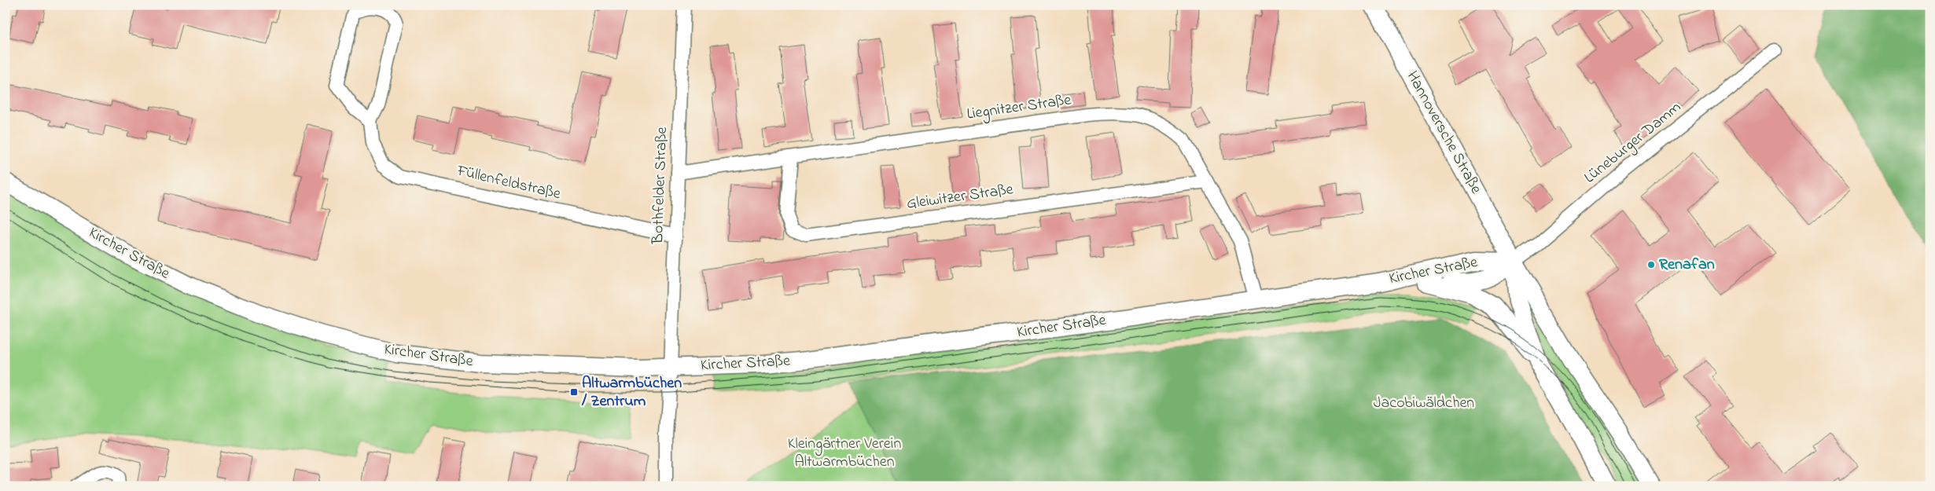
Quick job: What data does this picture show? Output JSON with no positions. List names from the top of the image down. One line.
{"streets":{"main road":["Hannoversche Straße","Kircher Straße"],"street":["Liegnitzer Straße","Lüneburger Damm","Füllenfeldstraße","Bothfelder Straße","Gleiwitzer Straße"]},"crossings":[["Liegnitzer Straße","Bothfelder Straße"],["Liegnitzer Straße","Gleiwitzer Straße"],["Liegnitzer Straße","Kircher Straße"],["Hannoversche Straße","Lüneburger Damm"],["Hannoversche Straße","Kircher Straße"],["Lüneburger Damm","Kircher Straße"],["Füllenfeldstraße","Bothfelder Straße"],["Bothfelder Straße","Kircher Straße"]],"parks":["Jacobiwäldchen","Kleingärtner Verein Altwarmbüchen"],"places":{"other":["Renafan"],"transit":["Altwarmbüchen / Zentrum"]}}
